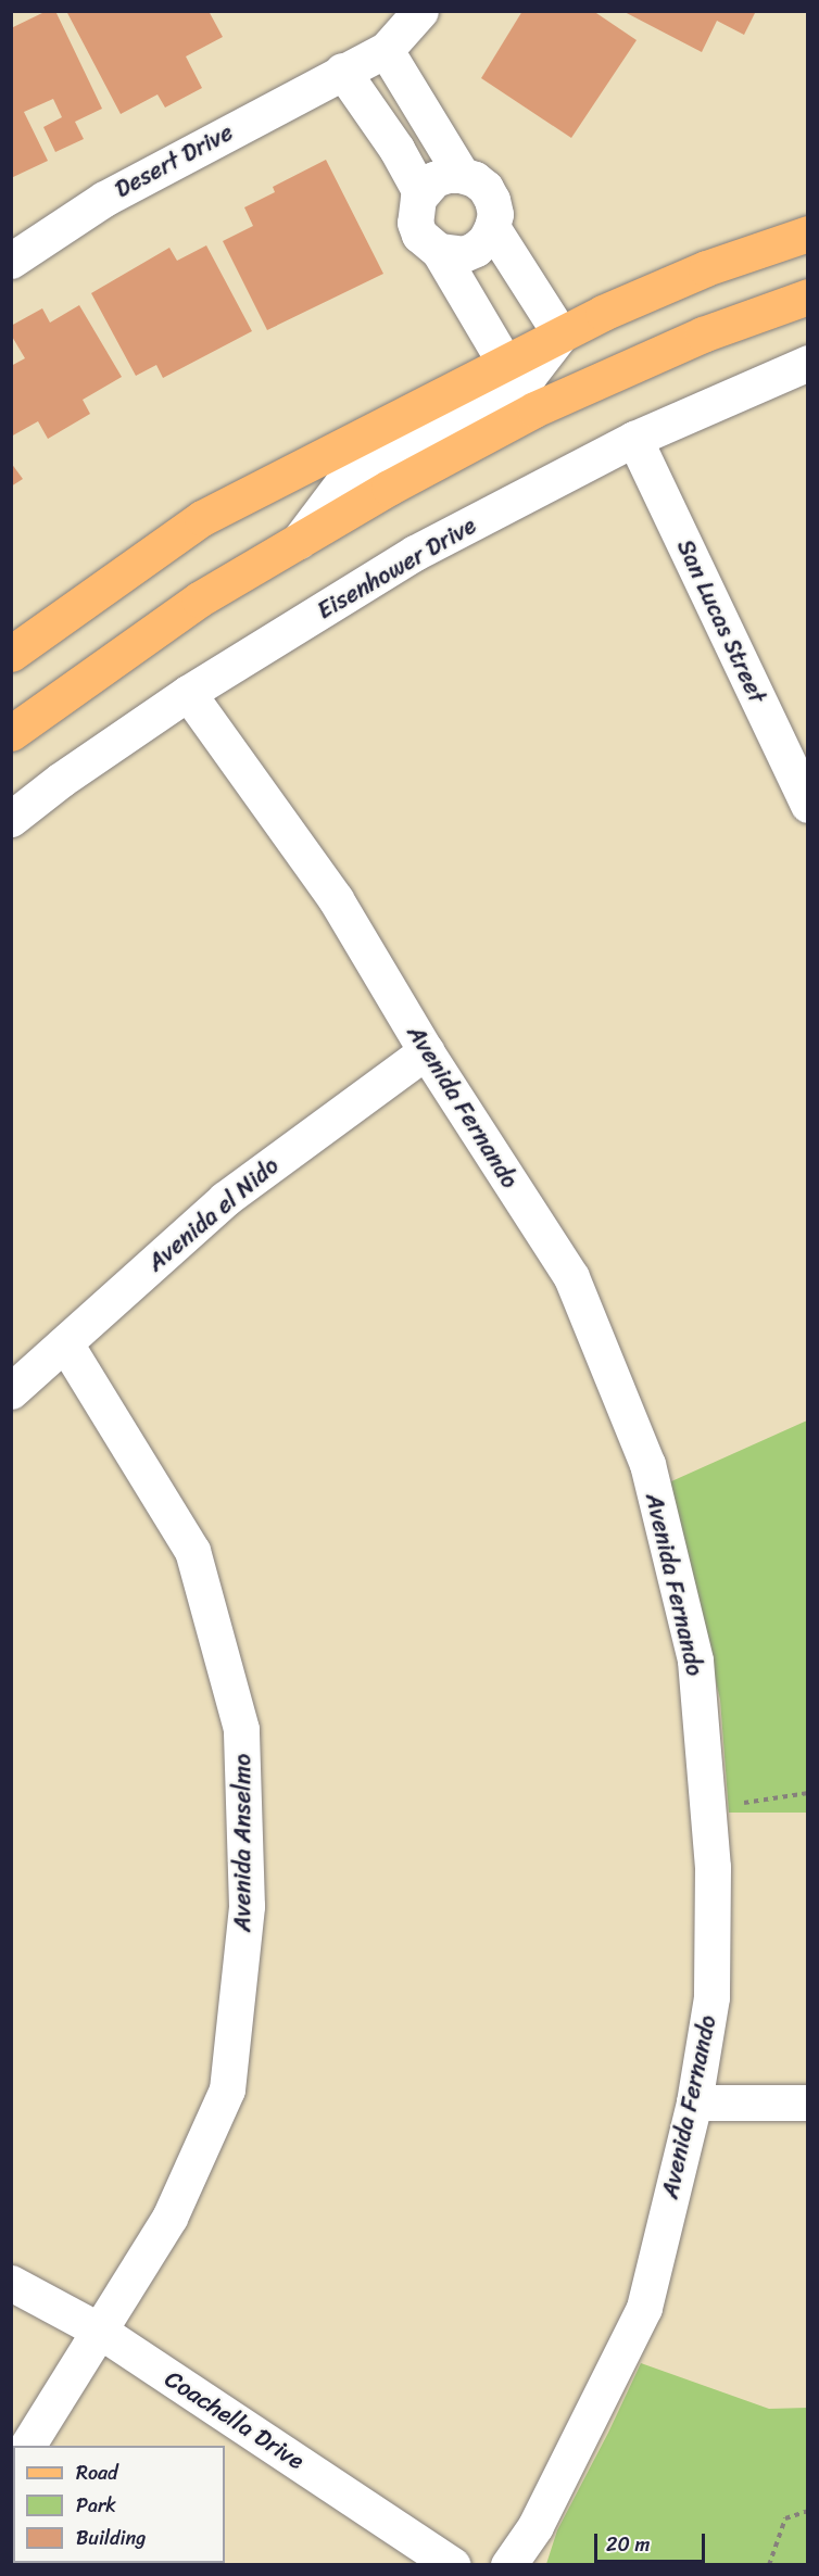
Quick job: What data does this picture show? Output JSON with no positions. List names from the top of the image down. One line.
{"streets":{"street":["Desert Drive","Eisenhower Drive","San Lucas Street","Avenida Fernando","Avenida el Nido","Avenida Anselmo","Coachella Drive"]},"crossings":[["Eisenhower Drive","San Lucas Street"],["Eisenhower Drive","Avenida Fernando"],["Avenida Fernando","Avenida el Nido"],["Avenida el Nido","Avenida Anselmo"],["Avenida Anselmo","Coachella Drive"]],"legend":["Road","Park","Building"],"scale_bar":"20 m"}
